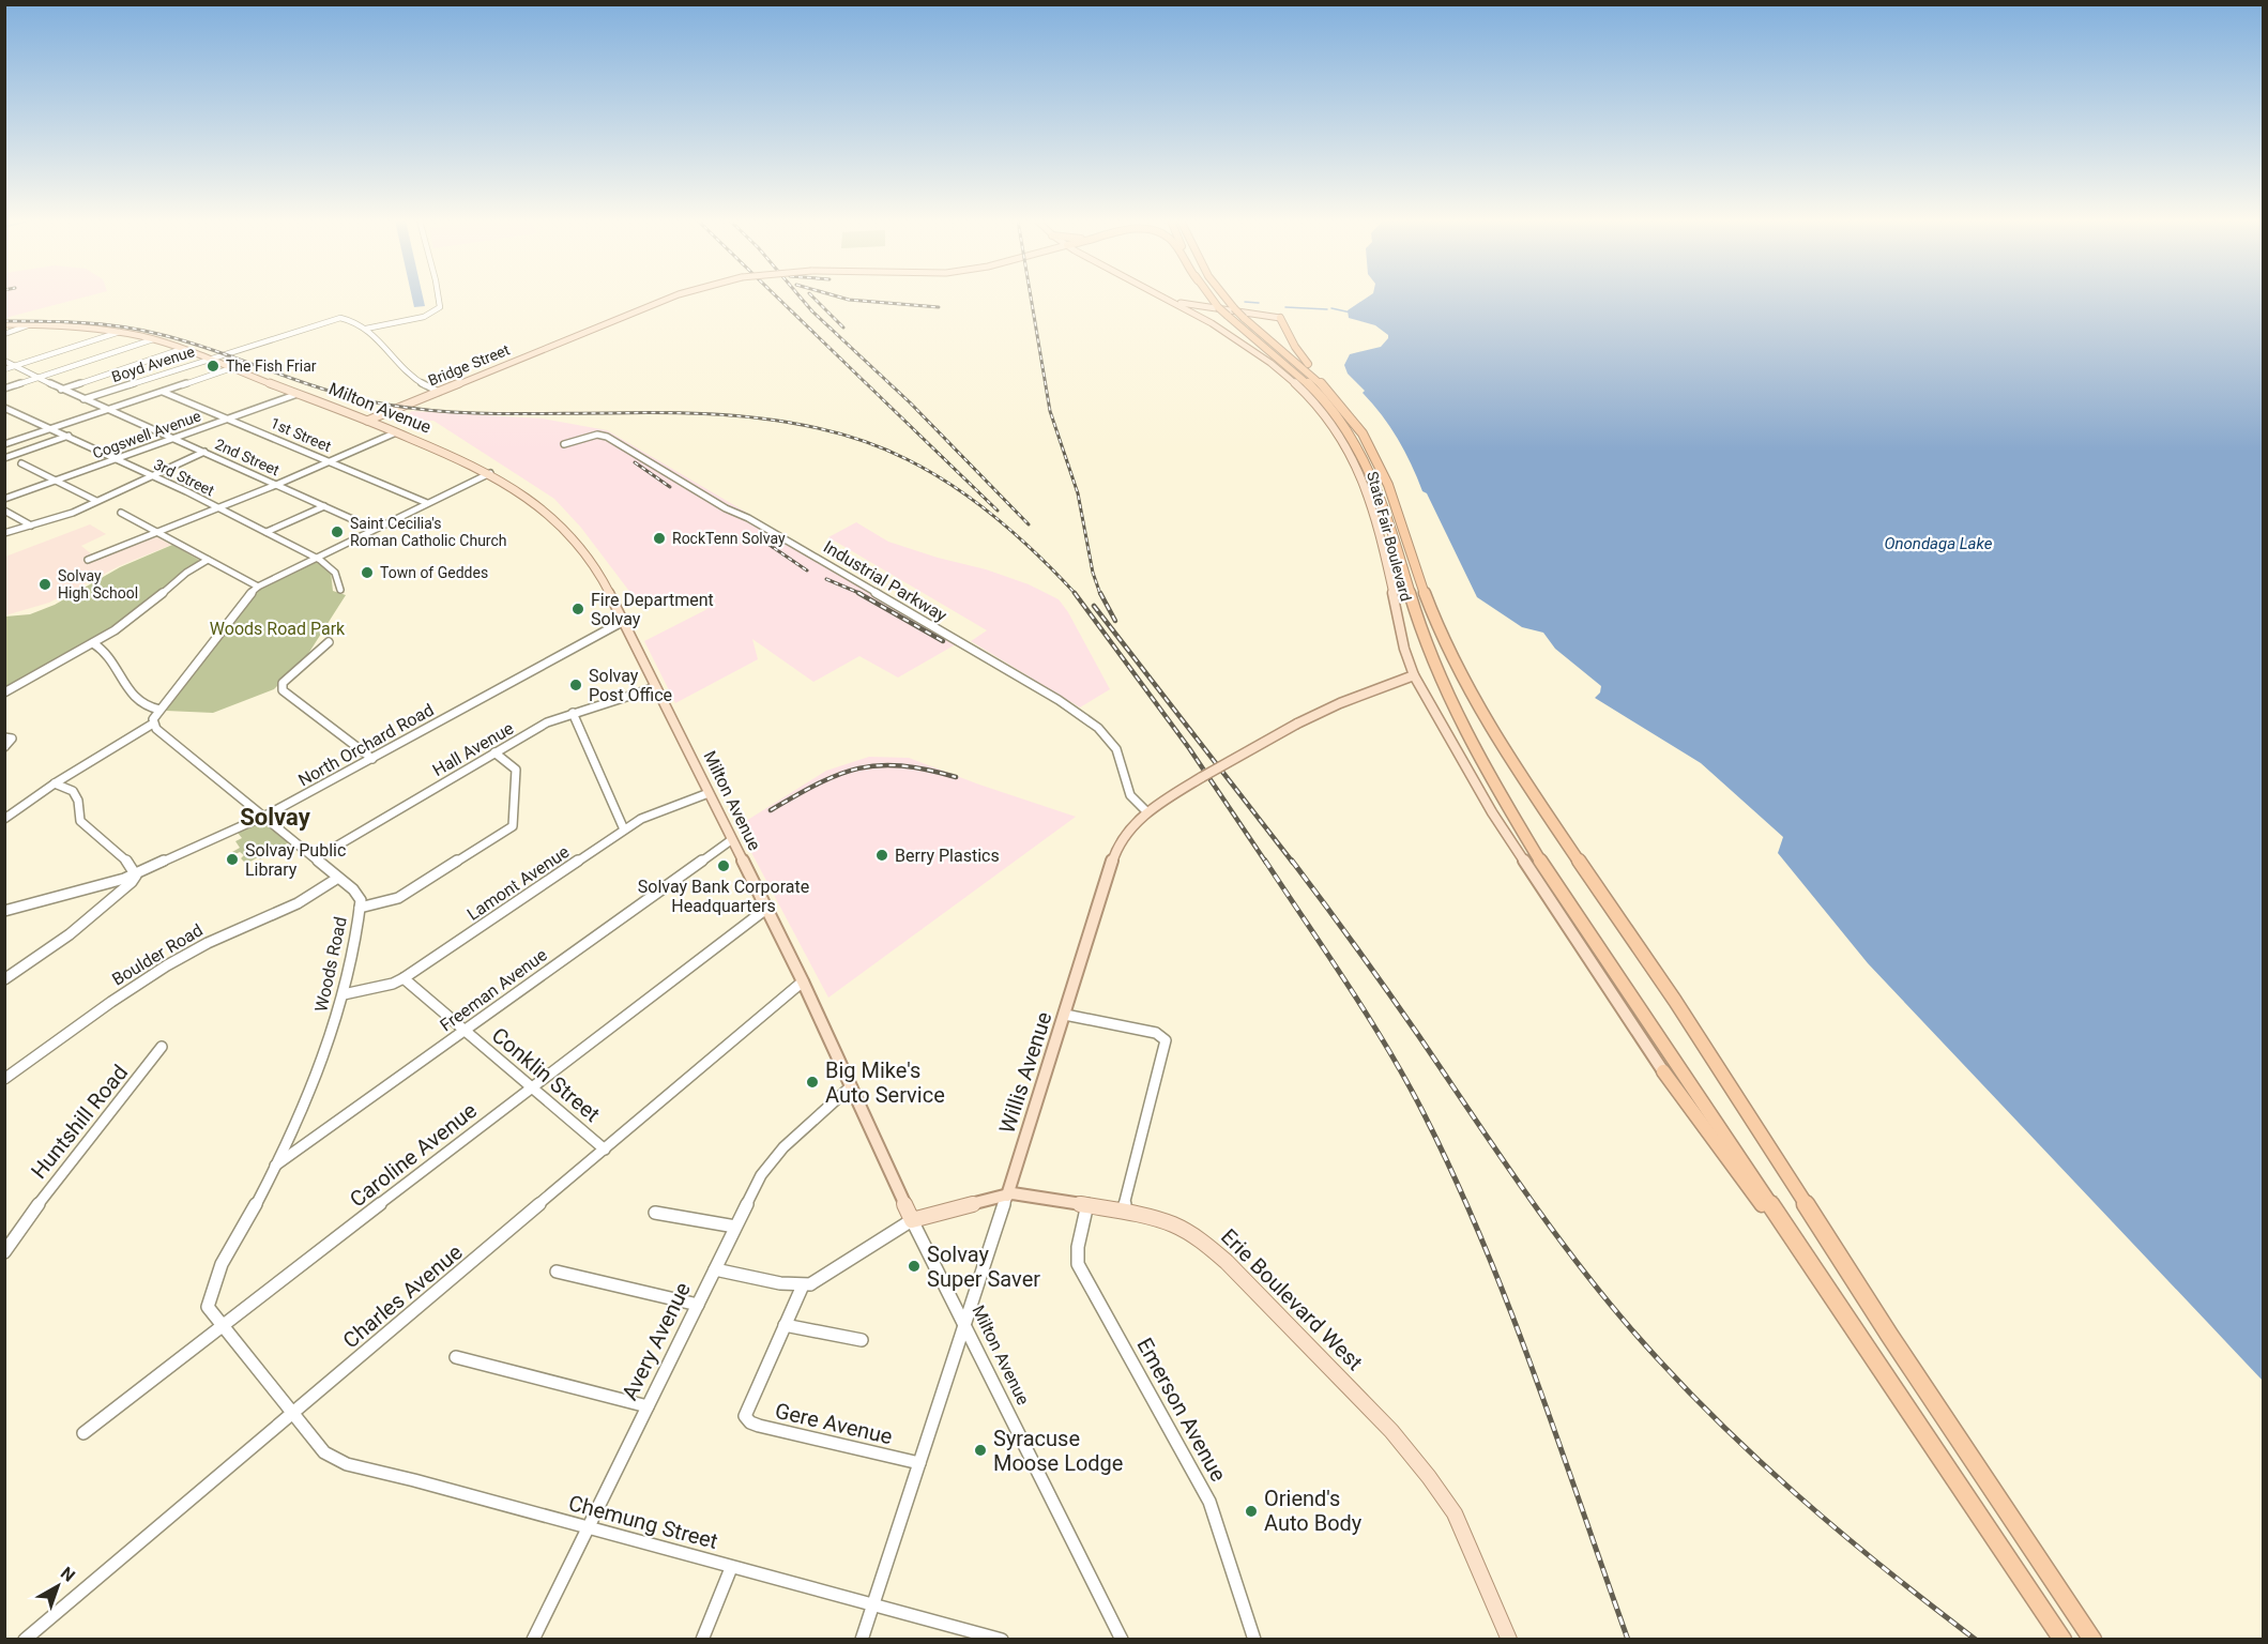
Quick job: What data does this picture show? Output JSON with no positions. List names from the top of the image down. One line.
{"streets":{"main road":["Bridge Street","Milton Avenue","State Fair Boulevard","Willis Avenue","Erie Boulevard West"],"street":["Boyd Avenue","Cogswell Avenue","1st Street","2nd Street","3rd Street","Industrial Parkway","North Orchard Road","Hall Avenue","Lamont Avenue","Boulder Road","Woods Road","Freeman Avenue","Conklin Street","Huntshill Road","Caroline Avenue","Charles Avenue","Avery Avenue","Emerson Avenue","Gere Avenue","Chemung Street"]},"crossings":[["Boyd Avenue","Milton Avenue"],["Boyd Avenue","2nd Street"],["Bridge Street","Milton Avenue"],["Milton Avenue","Cogswell Avenue"],["Milton Avenue","North Orchard Road"],["Milton Avenue","Hall Avenue"],["Milton Avenue","Lamont Avenue"],["Milton Avenue","Freeman Avenue"],["Milton Avenue","Willis Avenue"],["Milton Avenue","Caroline Avenue"],["Milton Avenue","Charles Avenue"],["Milton Avenue","Erie Boulevard West"],["Milton Avenue","Avery Avenue"],["Cogswell Avenue","1st Street"],["Cogswell Avenue","2nd Street"],["Cogswell Avenue","3rd Street"],["State Fair Boulevard","Willis Avenue"],["Industrial Parkway","Willis Avenue"],["North Orchard Road","Woods Road"],["Hall Avenue","Woods Road"],["Lamont Avenue","Woods Road"],["Lamont Avenue","Conklin Street"],["Boulder Road","Woods Road"],["Woods Road","Freeman Avenue"],["Woods Road","Caroline Avenue"],["Woods Road","Charles Avenue"],["Woods Road","Chemung Street"],["Freeman Avenue","Conklin Street"],["Willis Avenue","Erie Boulevard West"],["Willis Avenue","Gere Avenue"],["Willis Avenue","Chemung Street"],["Conklin Street","Caroline Avenue"],["Conklin Street","Charles Avenue"],["Charles Avenue","Chemung Street"],["Erie Boulevard West","Emerson Avenue"],["Avery Avenue","Chemung Street"]],"districts":["Solvay"],"water":["Onondaga Lake"],"parks":["Woods Road Park"],"places":["The Fish Friar","Saint Cecilia's Roman Catholic Church","RockTenn Solvay","Town of Geddes","Solvay High School","Fire Department Solvay","Solvay Post Office","Berry Plastics","Solvay Public Library","Solvay Bank Corporate Headquarters","Big Mike's Auto Service","Solvay Super Saver","Syracuse Moose Lodge","Oriend's Auto Body"],"north":"top right"}
